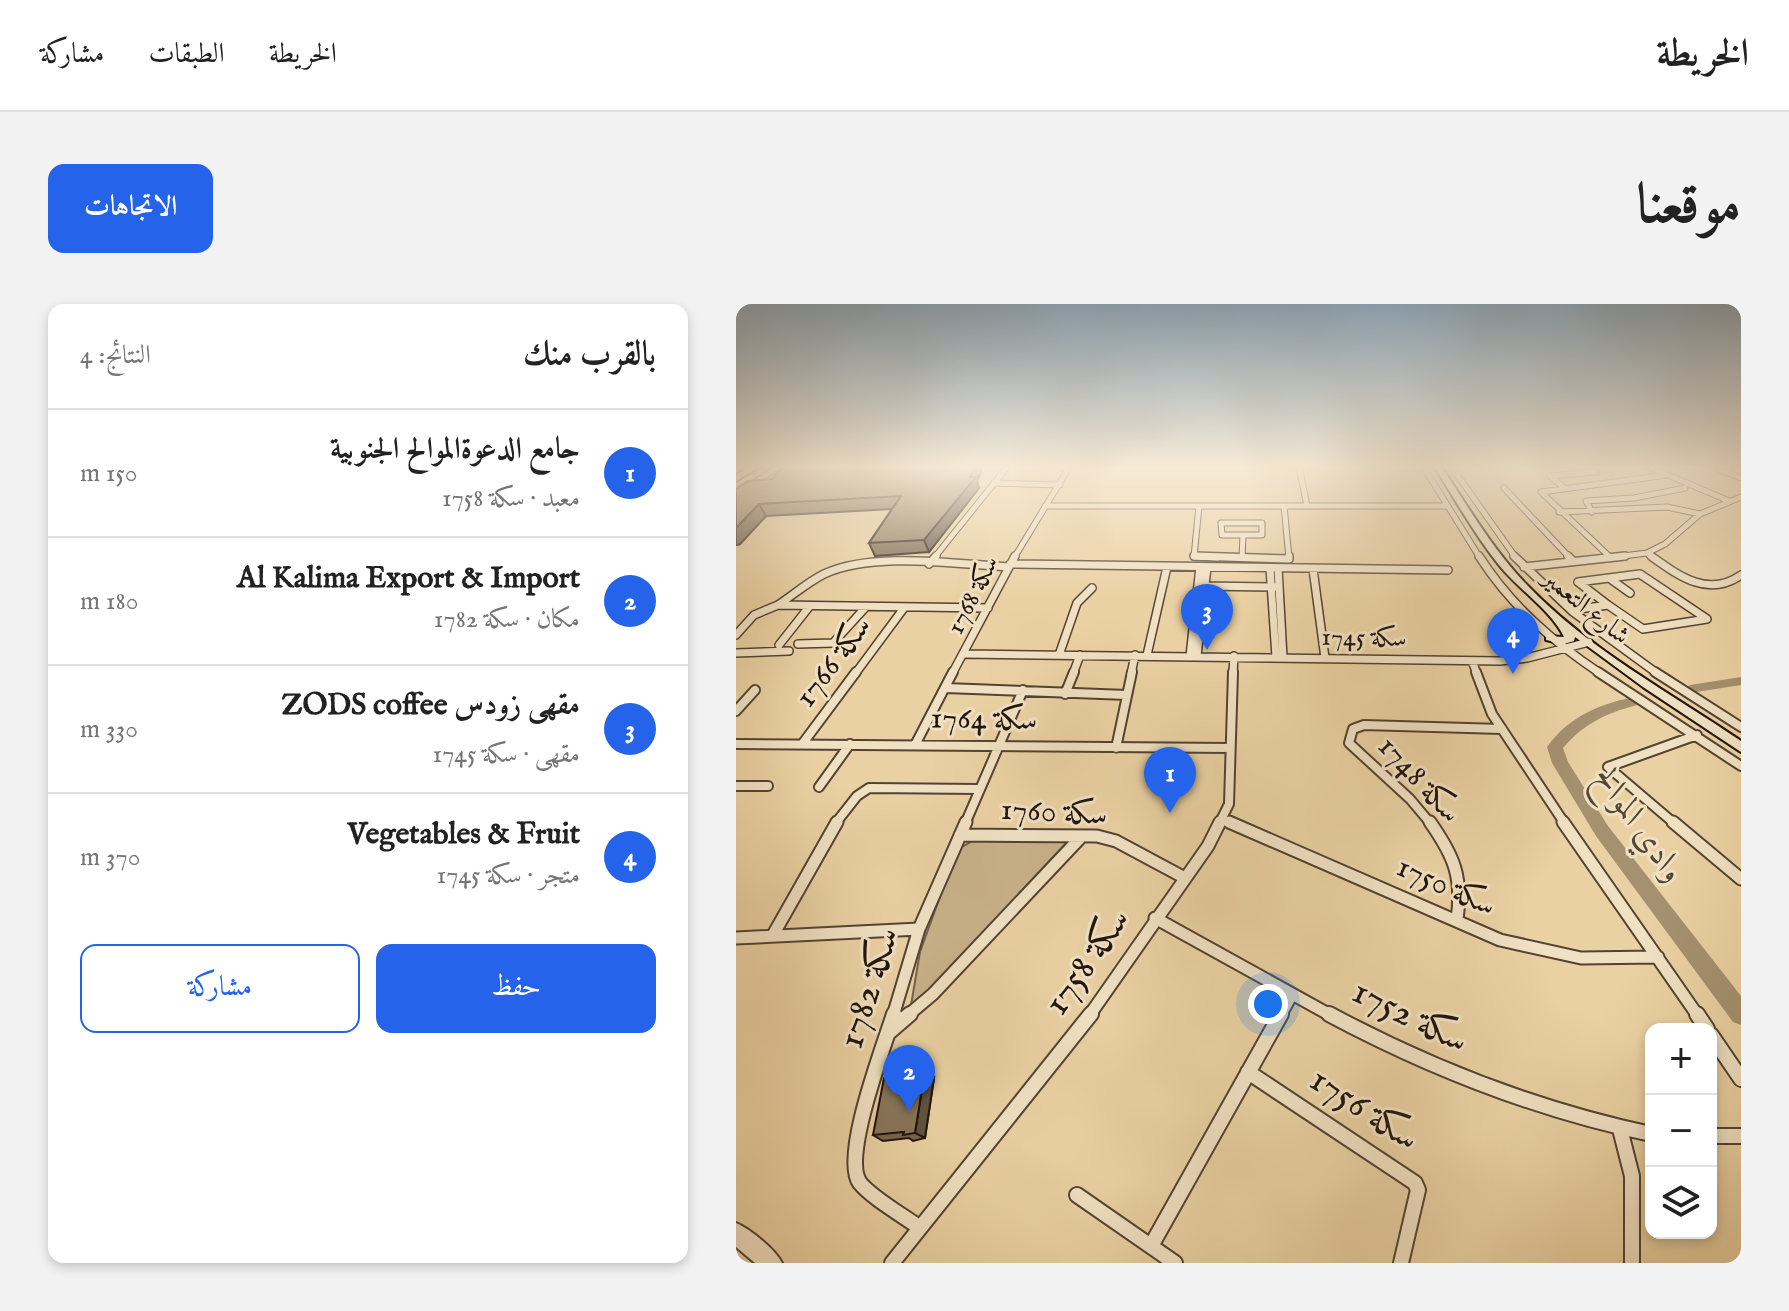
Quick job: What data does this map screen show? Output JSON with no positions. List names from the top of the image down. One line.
{"streets":{"main road":["شارع التعمير"],"street":["سكة 1768","سكة 1745","سكة 1766","سكة 1764","سكة 1748","سكة 1760","سكة 1750","سكة 1758","سكة 1782","سكة 1752","سكة 1756"]},"crossings":[["سكة 1768","سكة 1745"],["سكة 1768","سكة 1764"],["شارع التعمير","سكة 1745"],["سكة 1745","سكة 1758"],["سكة 1766","سكة 1764"],["سكة 1764","سكة 1758"],["سكة 1764","سكة 1782"],["سكة 1748","سكة 1750"],["سكة 1760","سكة 1758"],["سكة 1760","سكة 1782"],["سكة 1750","سكة 1758"],["سكة 1758","سكة 1782"],["سكة 1758","سكة 1752"]],"water":["وادي الموالح"],"page":{"header":"الخريطة","nav":["الخريطة","الطبقات","مشاركة"],"title":"موقعنا","buttons":["الاتجاهات",["حفظ","مشاركة"]],"heading":["بالقرب منك","النتائج: 4"],"list":[{"mark":"1","name":"جامع الدعوةالموالح الجنوبية","note":"معبد · سكة 1758","value":"150 m"},{"mark":"2","name":"Al Kalima Export & Import","note":"مكان · سكة 1782","value":"180 m"},{"mark":"3","name":"مقهى زودس ZODS coffee","note":"مقهى · سكة 1745","value":"330 m"},{"mark":"4","name":"Vegetables & Fruit","note":"متجر · سكة 1745","value":"370 m"}],"pins":["3","4","1","2"],"map_buttons":["+","−"]}}
